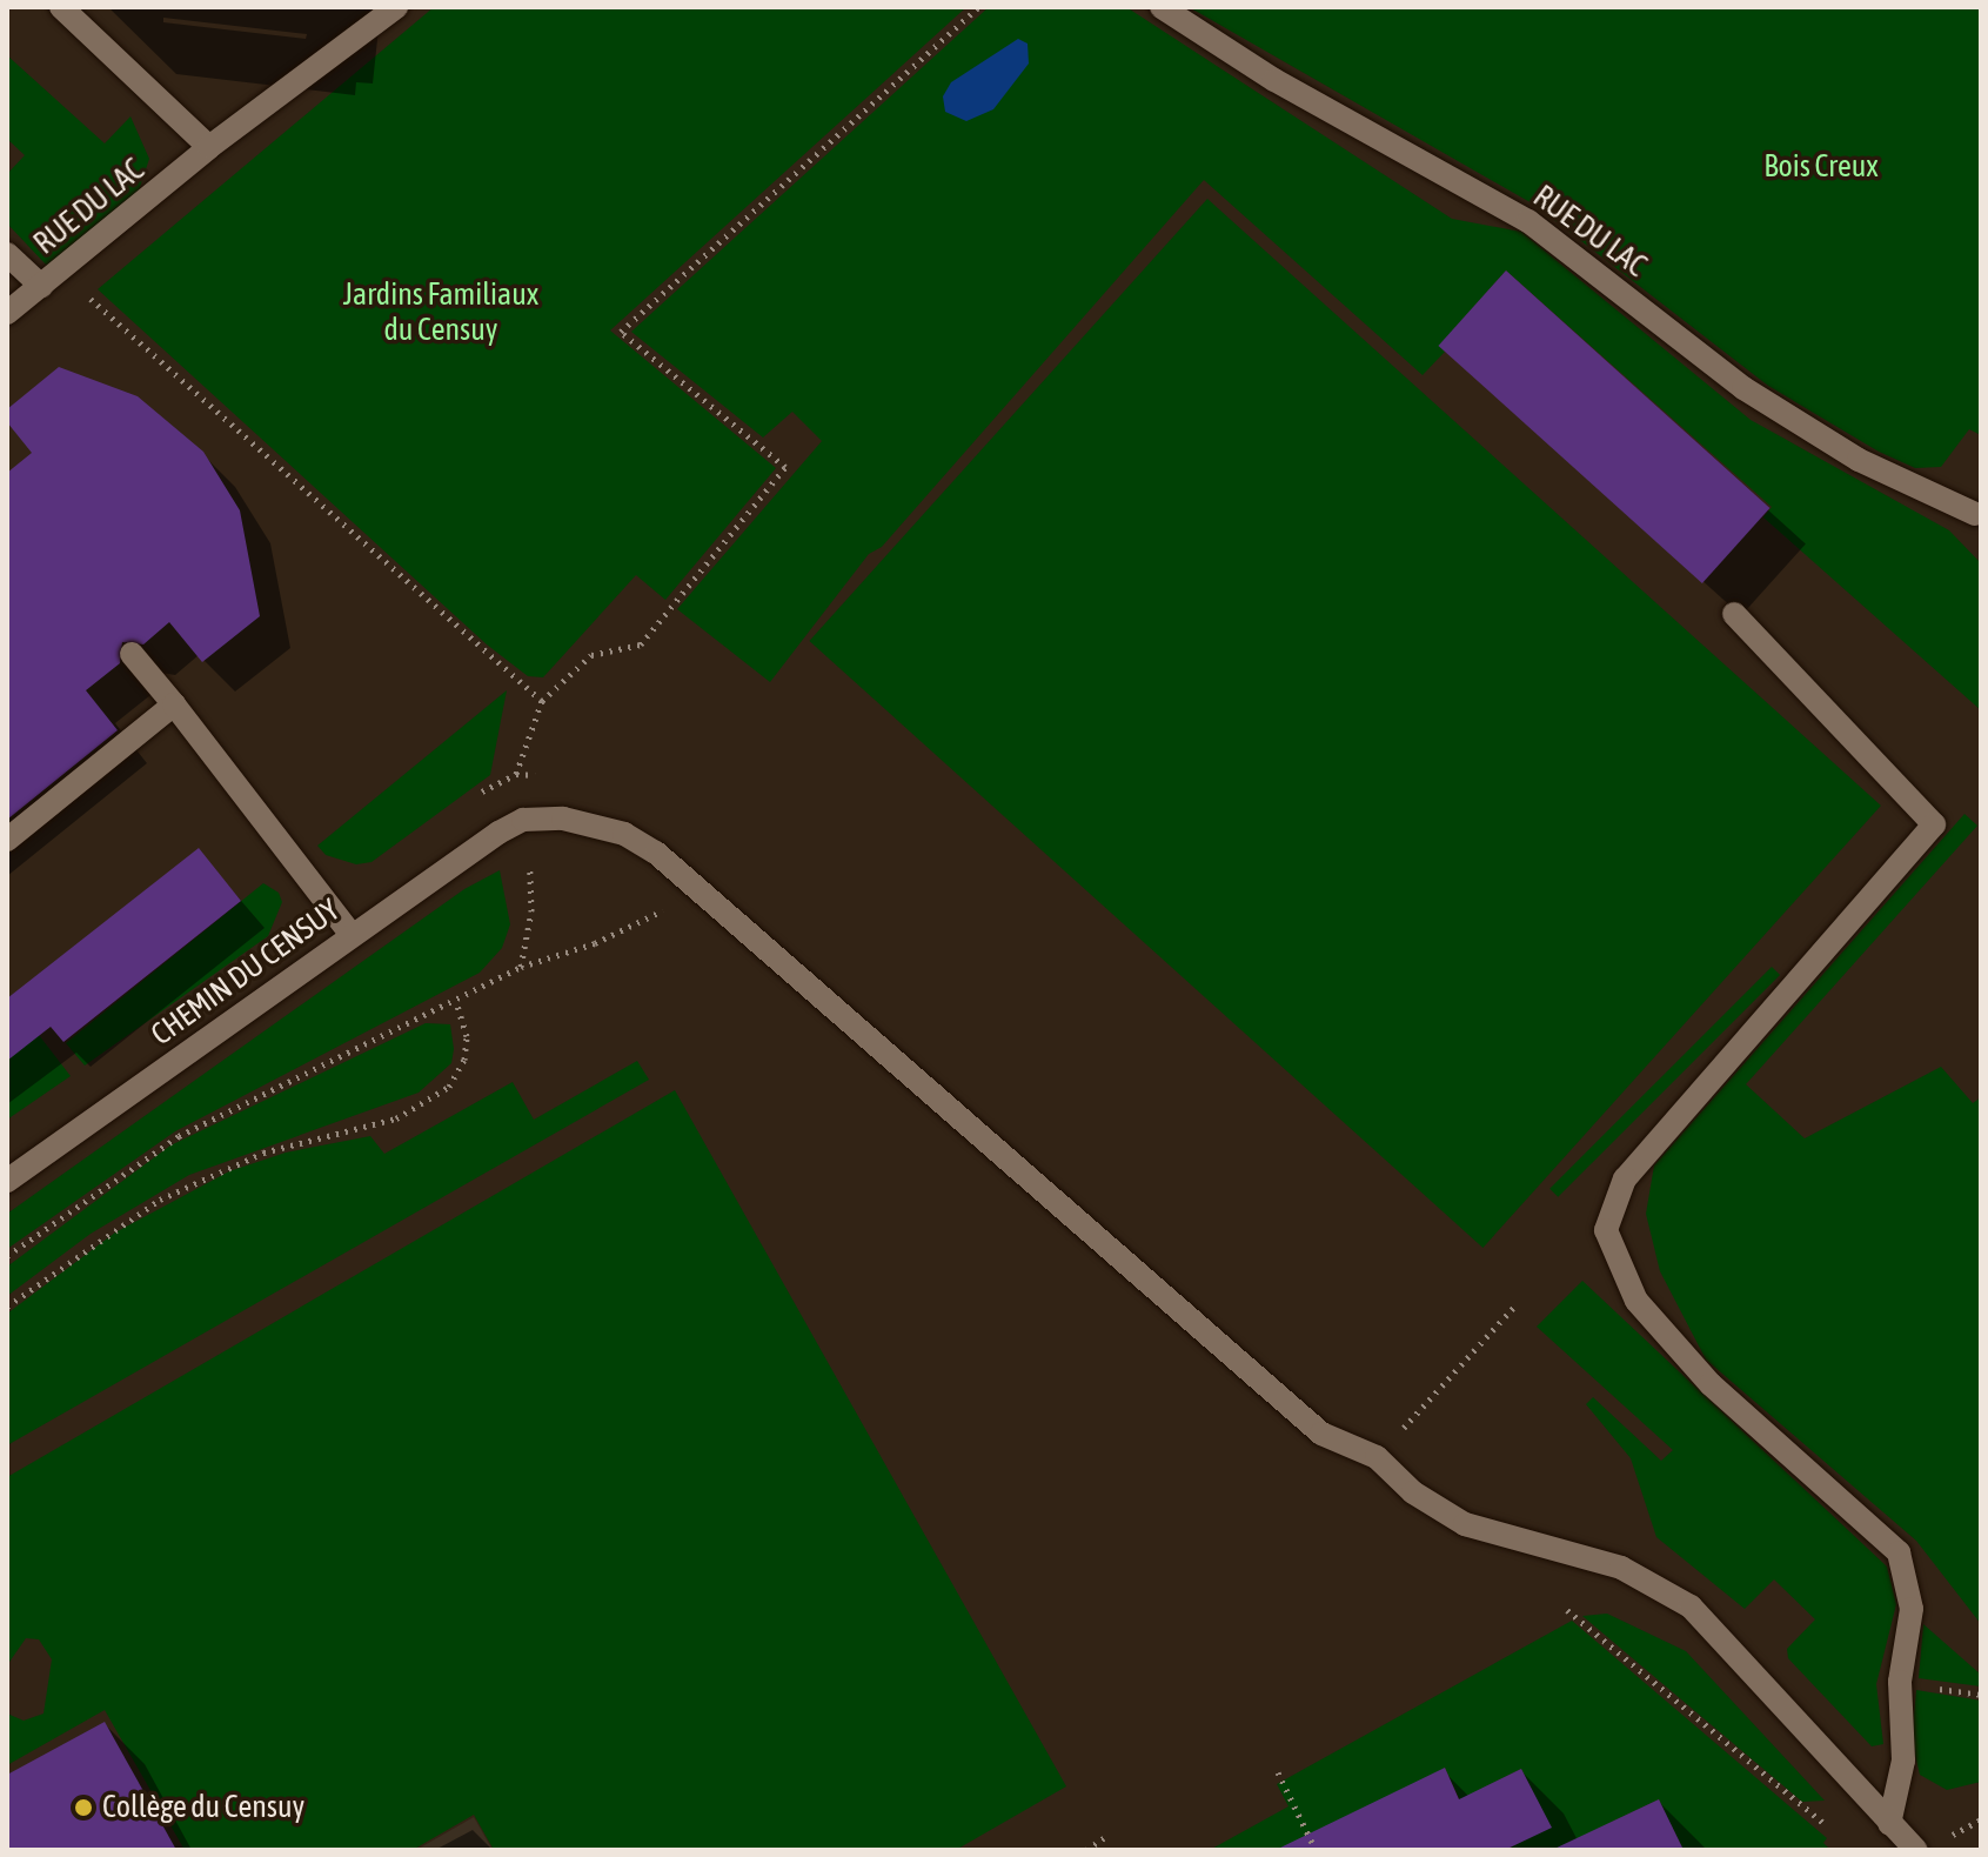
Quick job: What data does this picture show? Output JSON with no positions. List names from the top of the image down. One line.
{"streets":{"street":["RUE DU LAC","CHEMIN DU CENSUY"]},"parks":["Bois Creux","Jardins Familiaux du Censuy"],"places":["Collège du Censuy"]}
